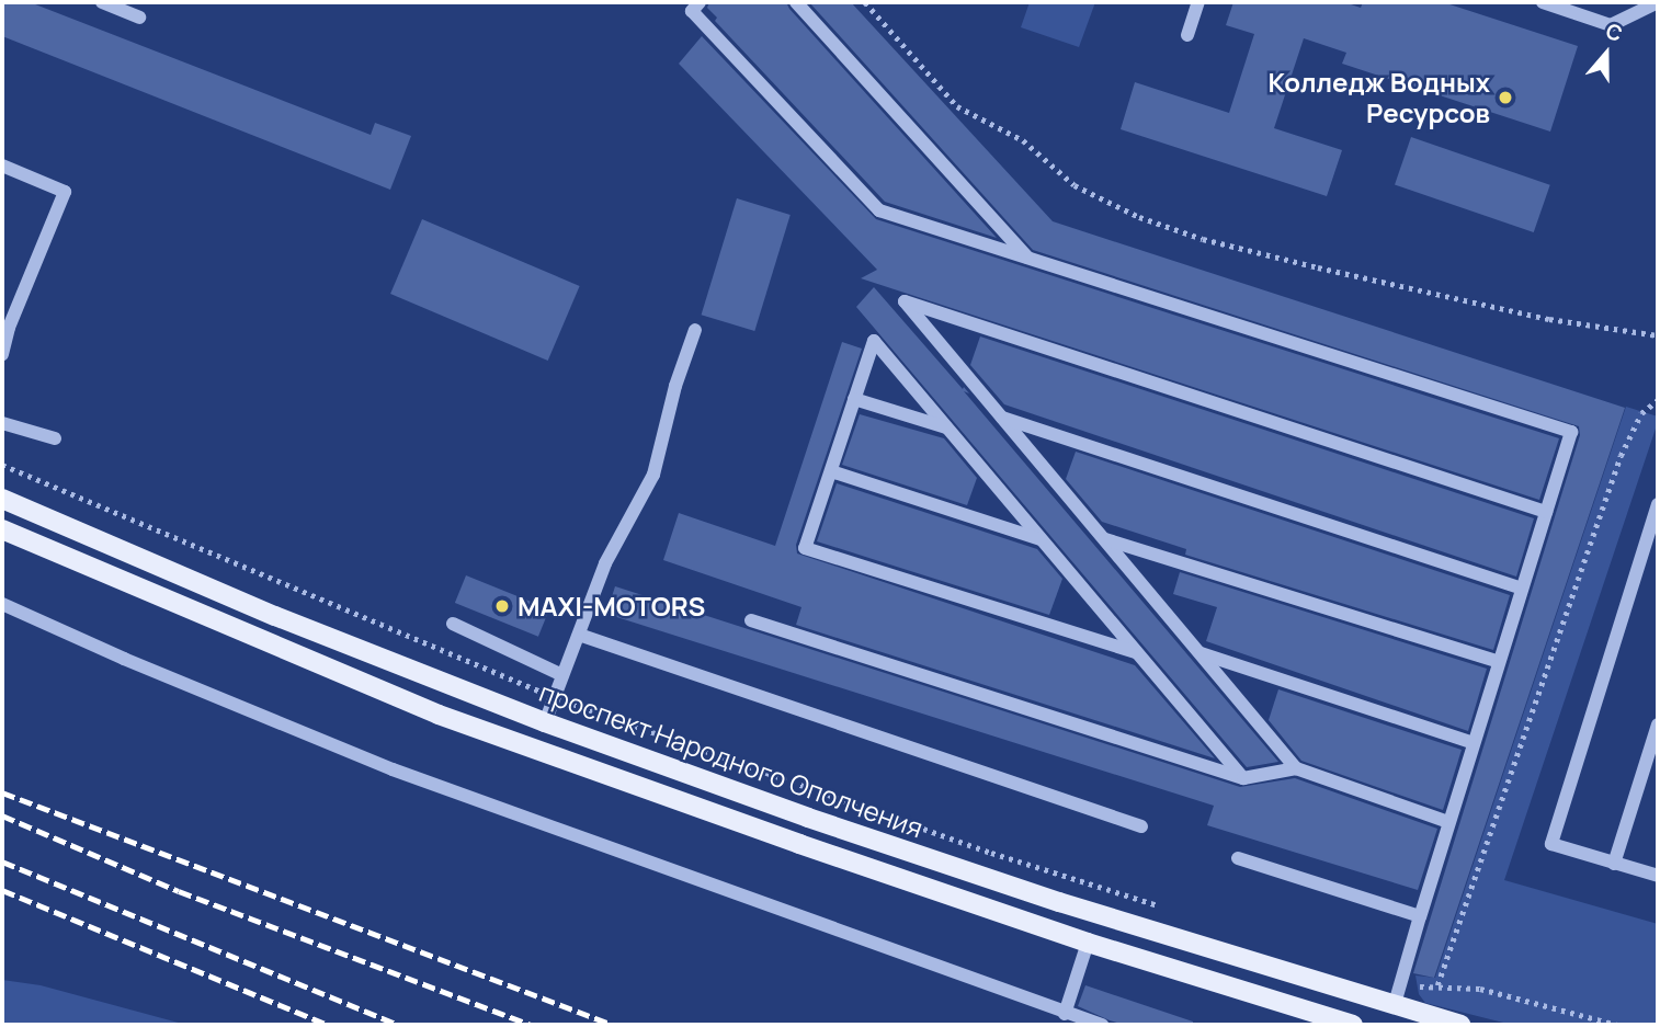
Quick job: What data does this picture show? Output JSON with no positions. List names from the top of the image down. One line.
{"streets":{"main road":["проспект Народного Ополчения"]},"places":["Колледж Водных Ресурсов","MAXI-MOTORS"],"north":"top"}
